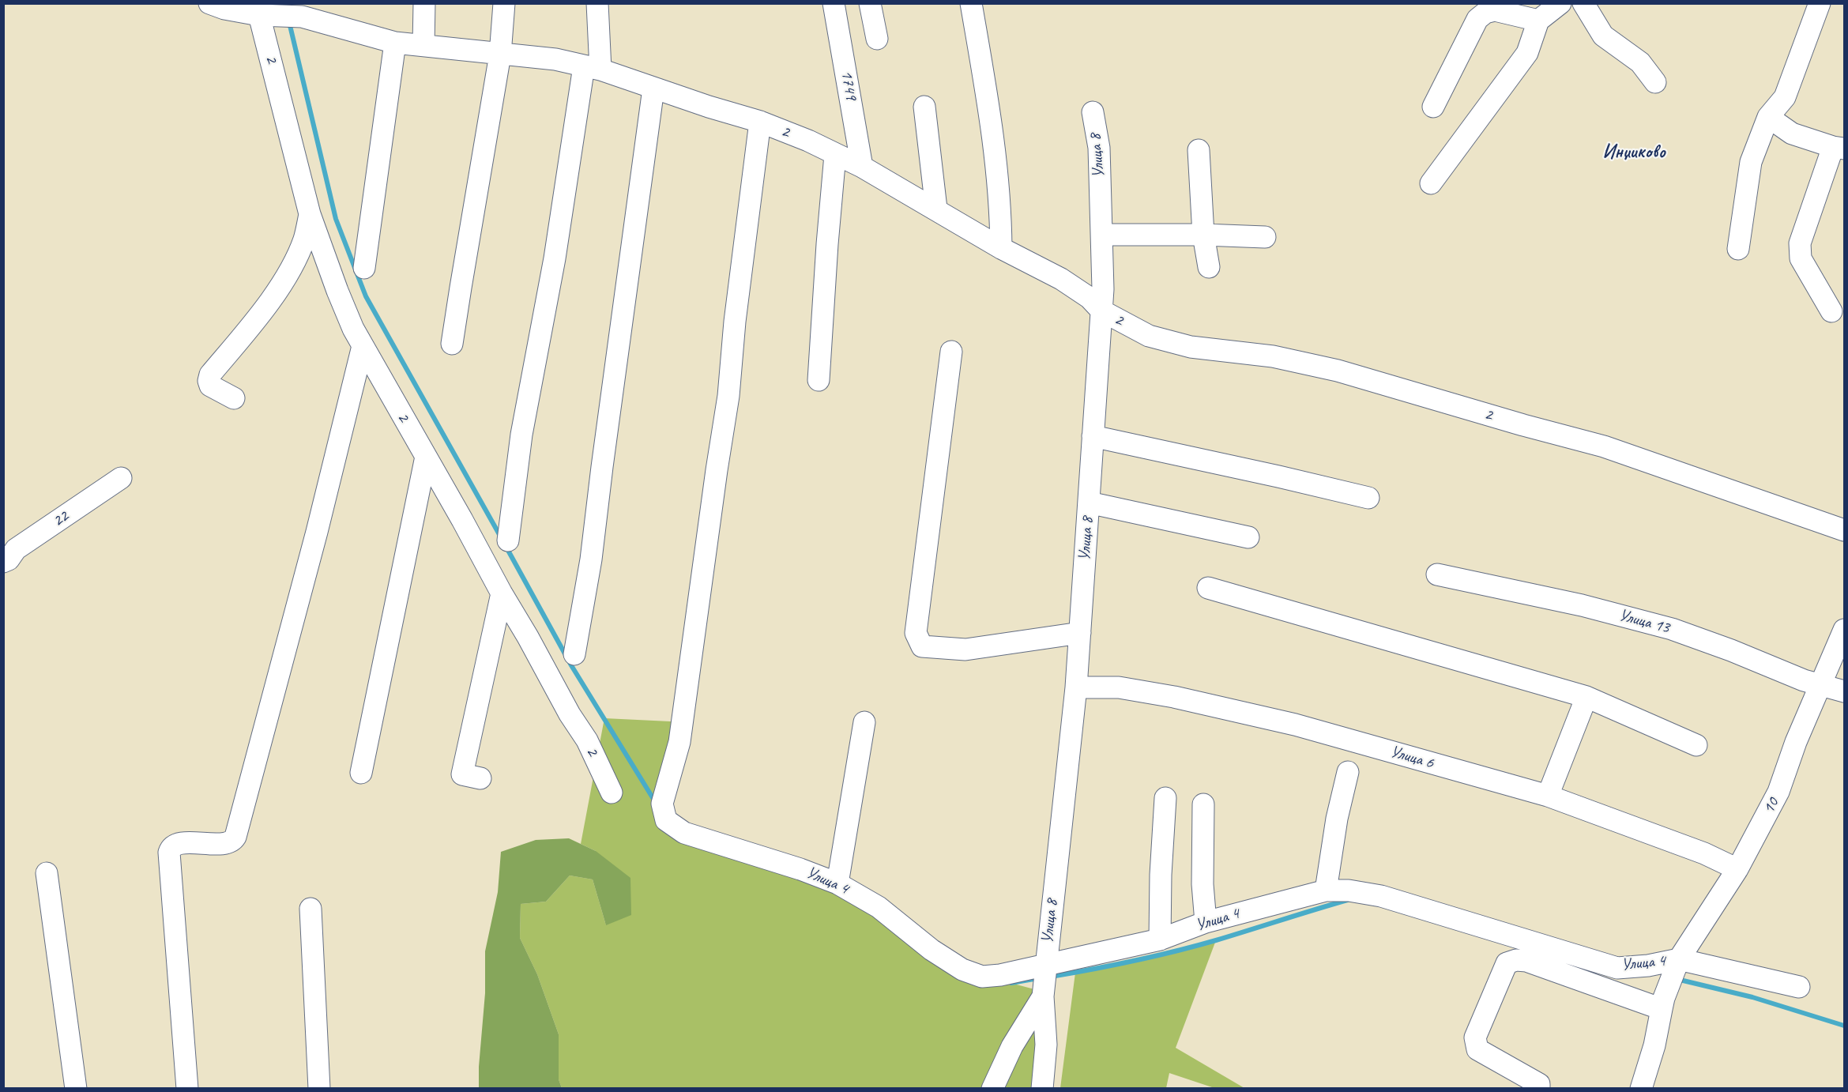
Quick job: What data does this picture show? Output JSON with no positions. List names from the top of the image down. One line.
{"streets":{"street":["2","1749","Улица 8","22","Улица 13","Улица 6","10","Улица 4"]},"crossings":[["2","1749"],["2","Улица 8"],["2","Улица 4"],["Улица 8","Улица 6"],["Улица 8","Улица 4"],["Улица 13","10"],["Улица 6","10"],["10","Улица 4"]],"districts":["Инџиково"]}
